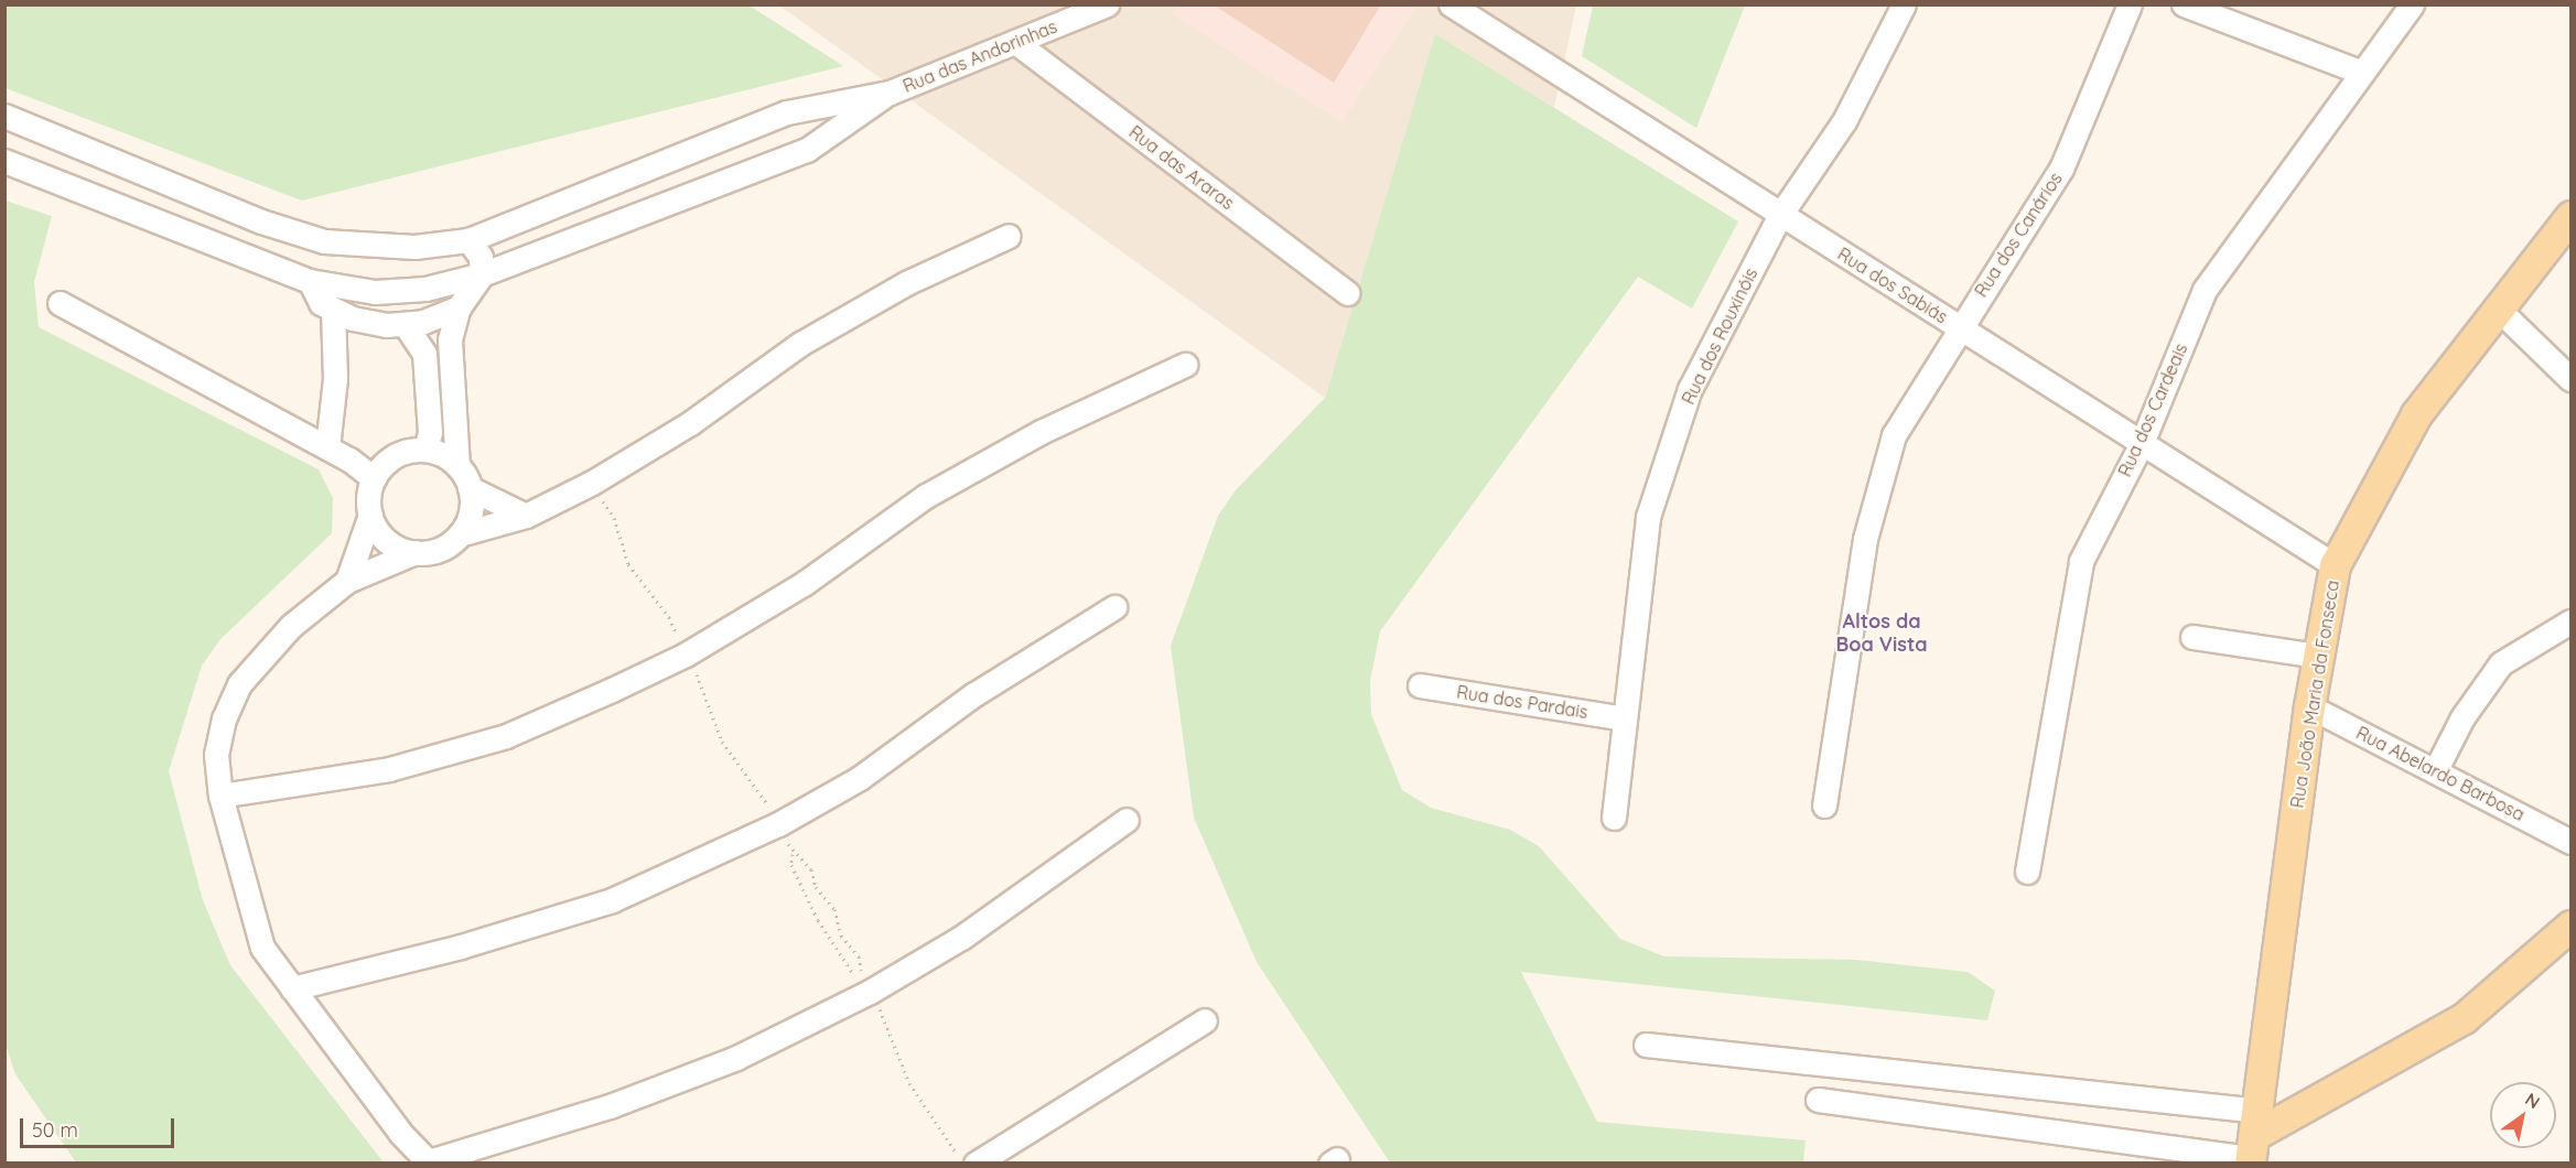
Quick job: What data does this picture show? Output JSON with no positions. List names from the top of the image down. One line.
{"streets":{"main road":["Rua João Maria da Fonseca"],"street":["Rua das Andorinhas","Rua das Araras","Rua dos Canários","Rua dos Sabiás","Rua dos Rouxinóis","Rua dos Cardeais","Rua dos Pardais","Rua Abelardo Barbosa"]},"crossings":[["Rua das Andorinhas","Rua das Araras"],["Rua dos Canários","Rua dos Sabiás"],["Rua dos Sabiás","Rua dos Rouxinóis"],["Rua dos Sabiás","Rua dos Cardeais"],["Rua dos Sabiás","Rua João Maria da Fonseca"],["Rua dos Rouxinóis","Rua dos Pardais"],["Rua João Maria da Fonseca","Rua Abelardo Barbosa"]],"districts":["Altos da Boa Vista"],"scale_bar":"50 m","north":"top right"}
